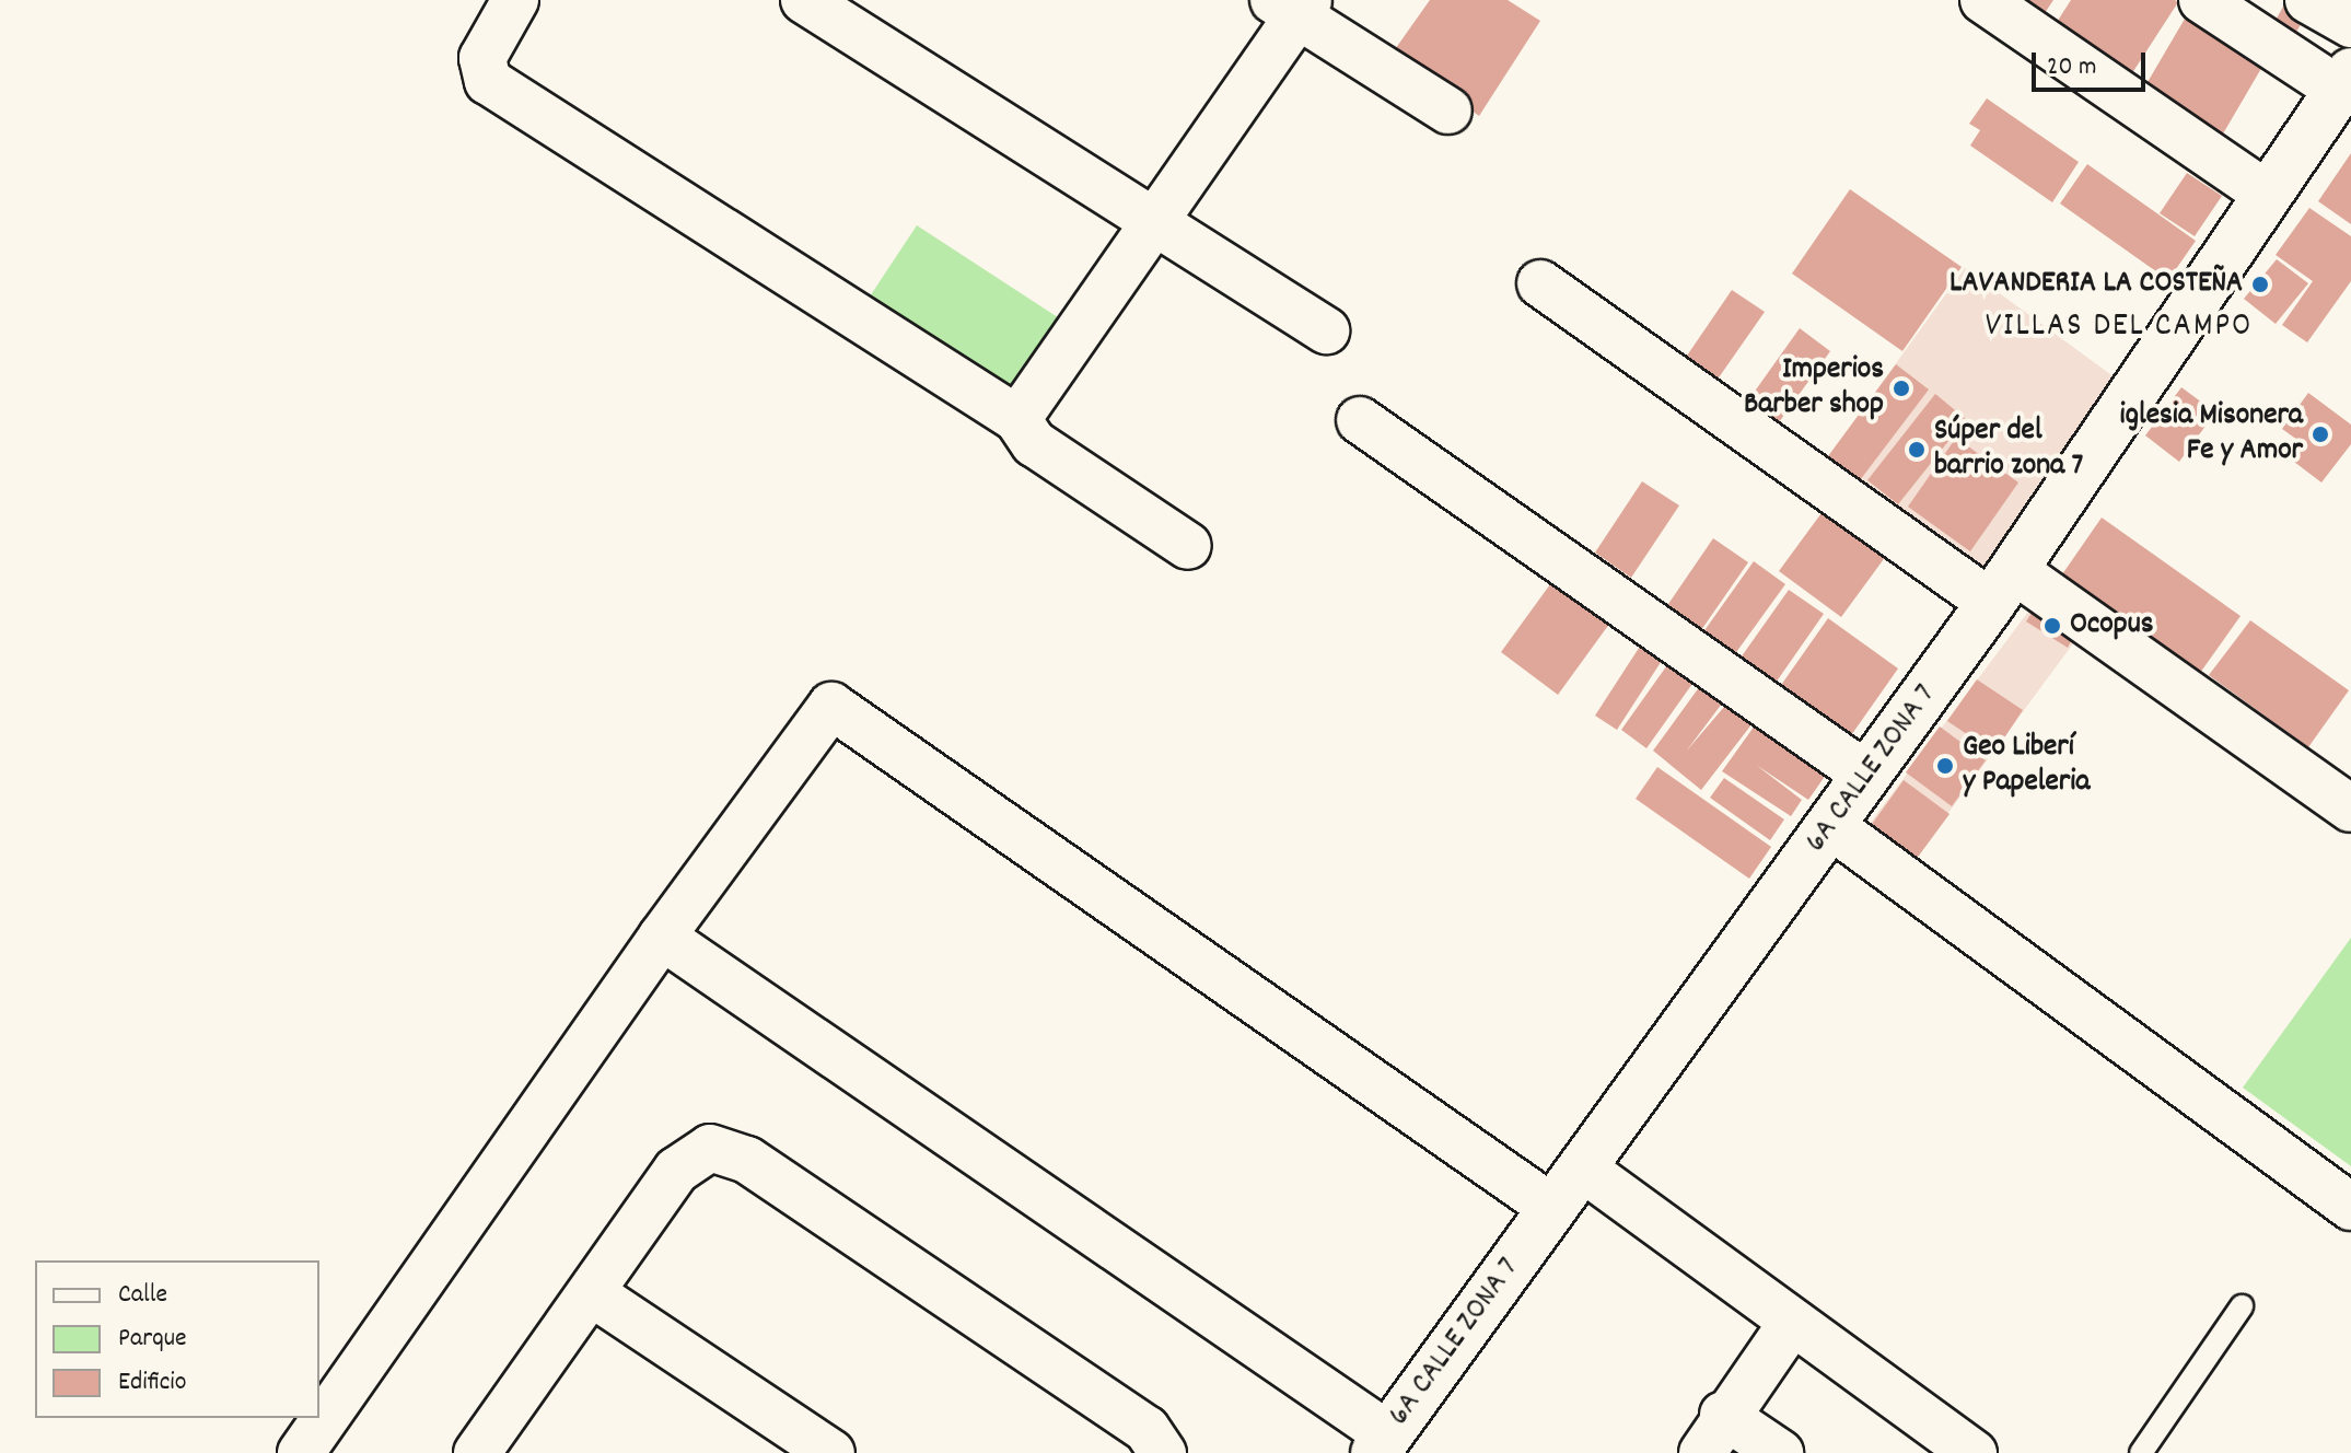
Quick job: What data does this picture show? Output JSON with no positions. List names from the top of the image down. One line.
{"streets":{"street":["6A CALLE ZONA 7"]},"districts":["VILLAS DEL CAMPO"],"places":["LAVANDERIA LA COSTEÑA","Imperios Barber shop","iglesia Misonera Fe y Amor","Súper del barrio zona 7","Ocopus","Geo Liberí y Papeleria"],"legend":["Calle","Parque","Edificio"],"scale_bar":"20 m"}
